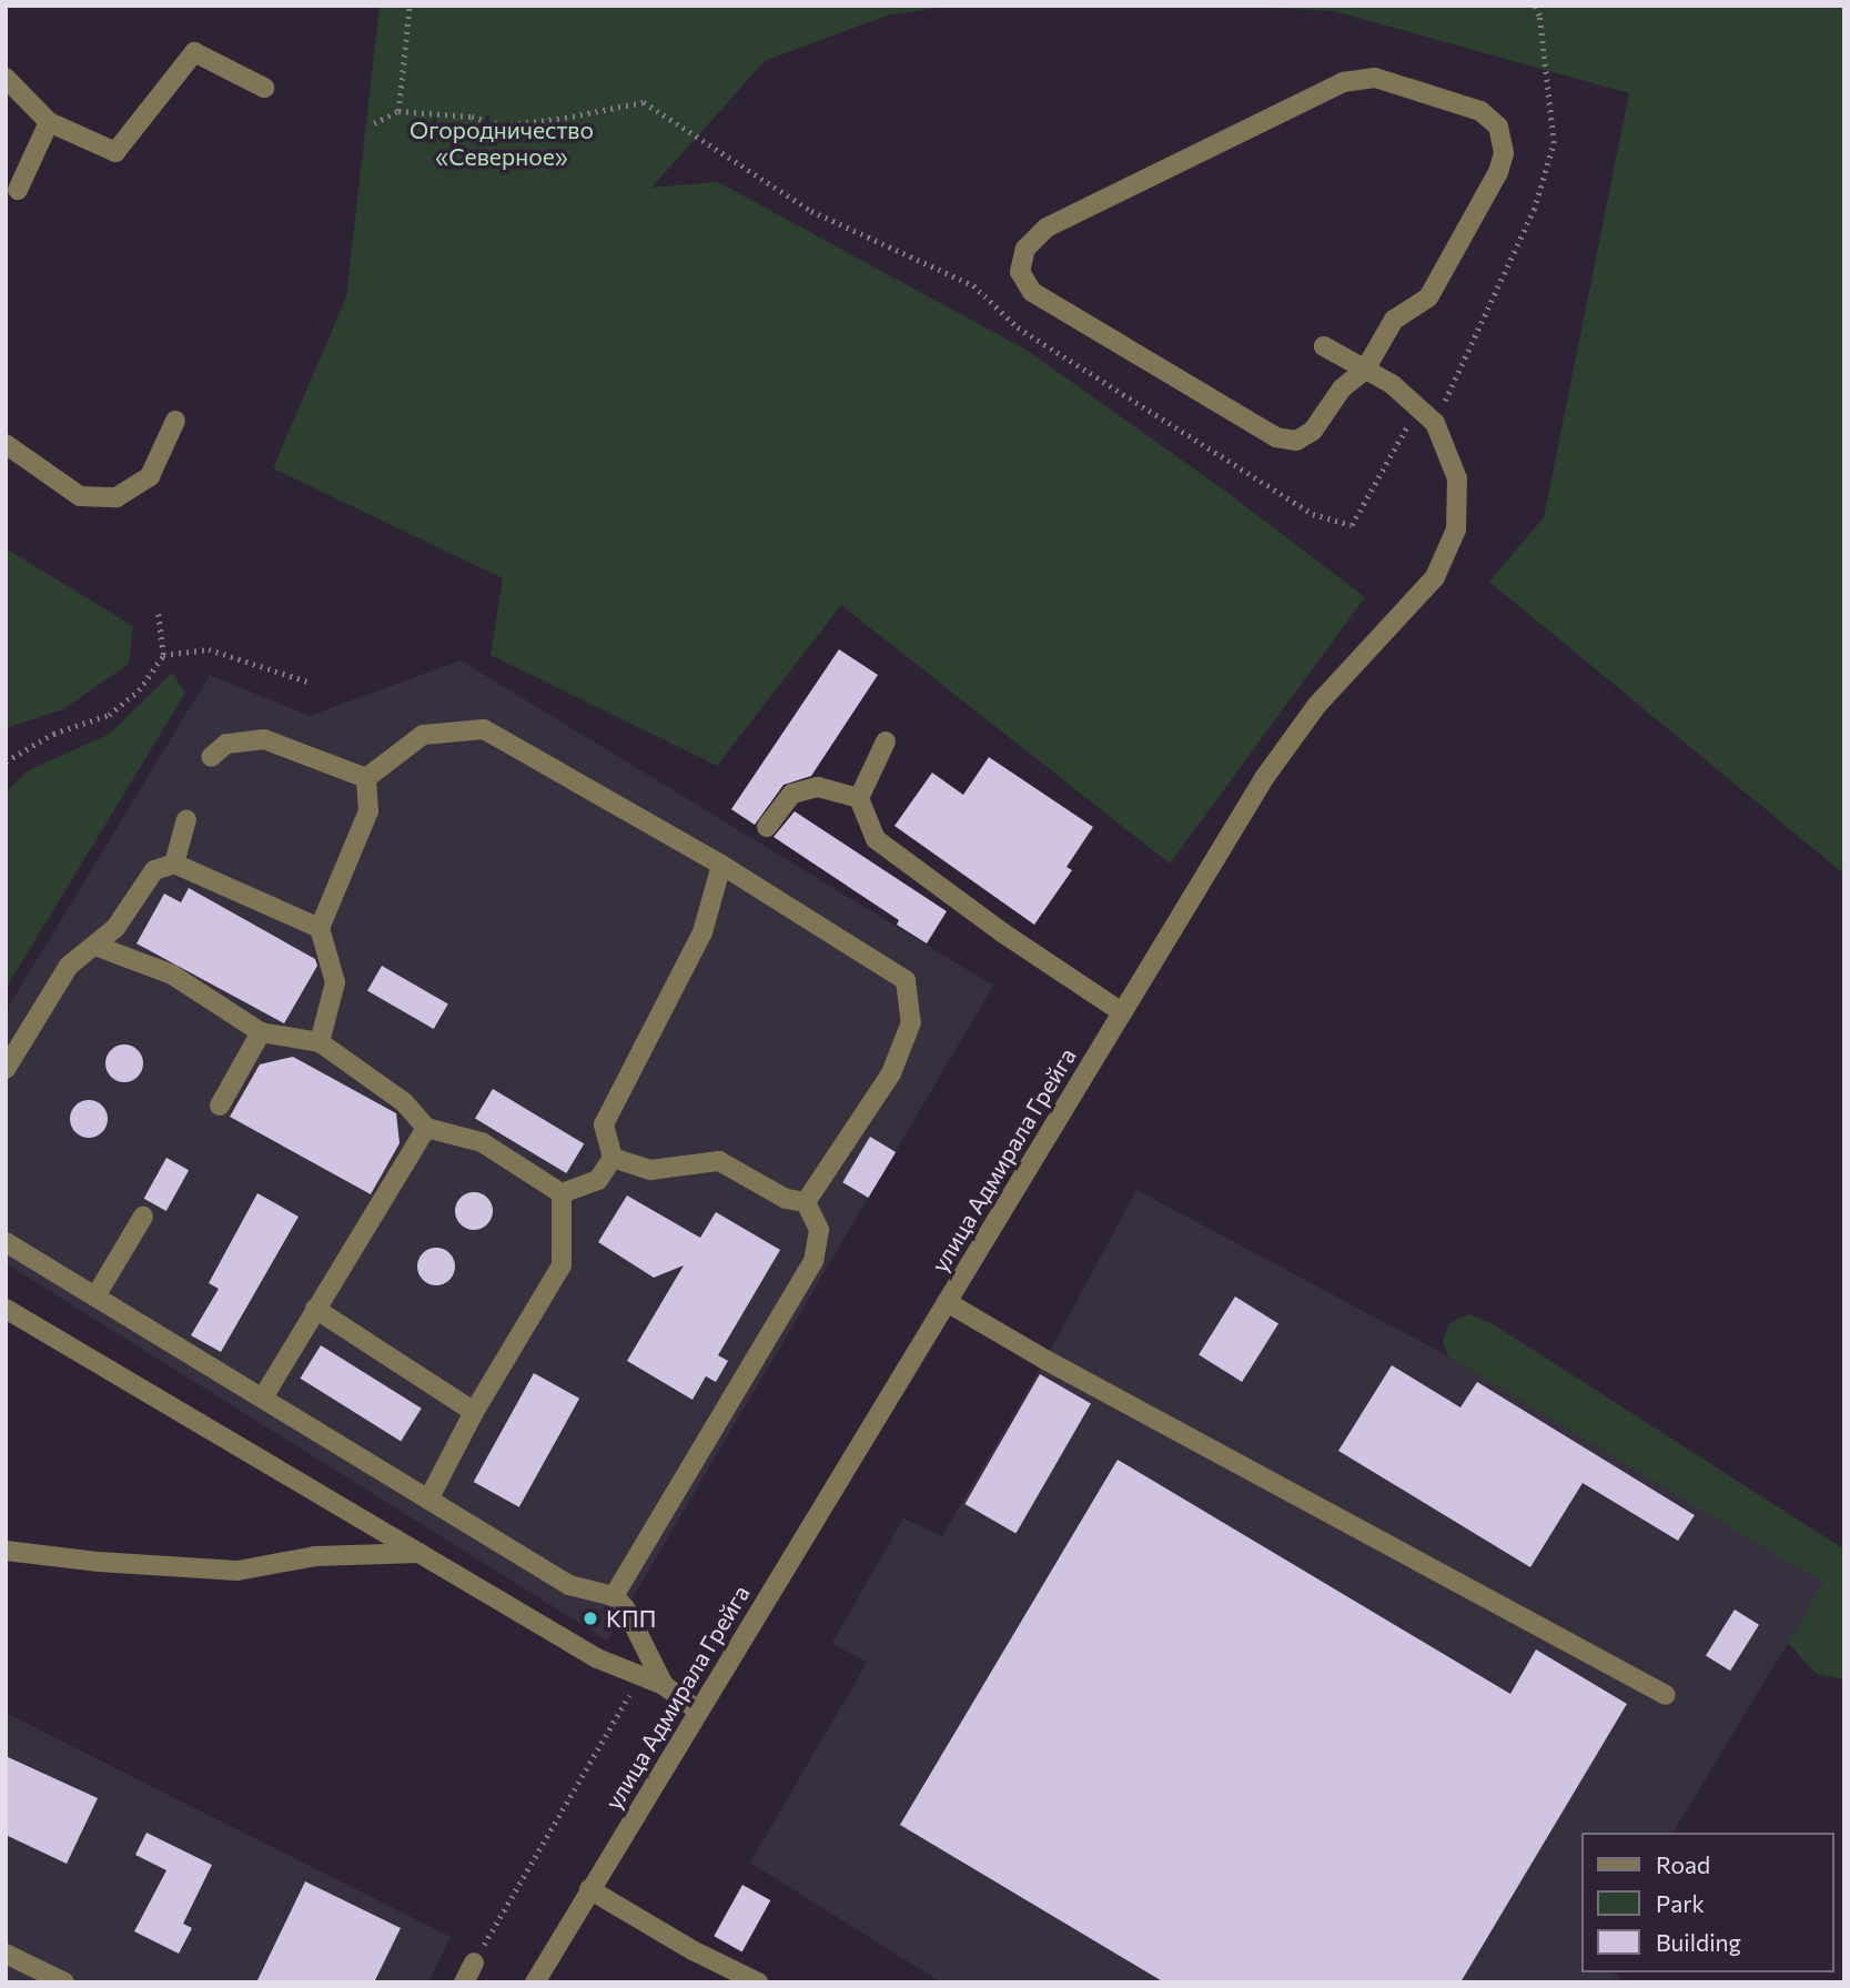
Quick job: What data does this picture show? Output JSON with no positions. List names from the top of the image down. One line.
{"streets":{"street":["улица Адмирала Грейга"]},"parks":["Огородничество «Северное»"],"places":["КПП"],"legend":["Road","Park","Building"]}
